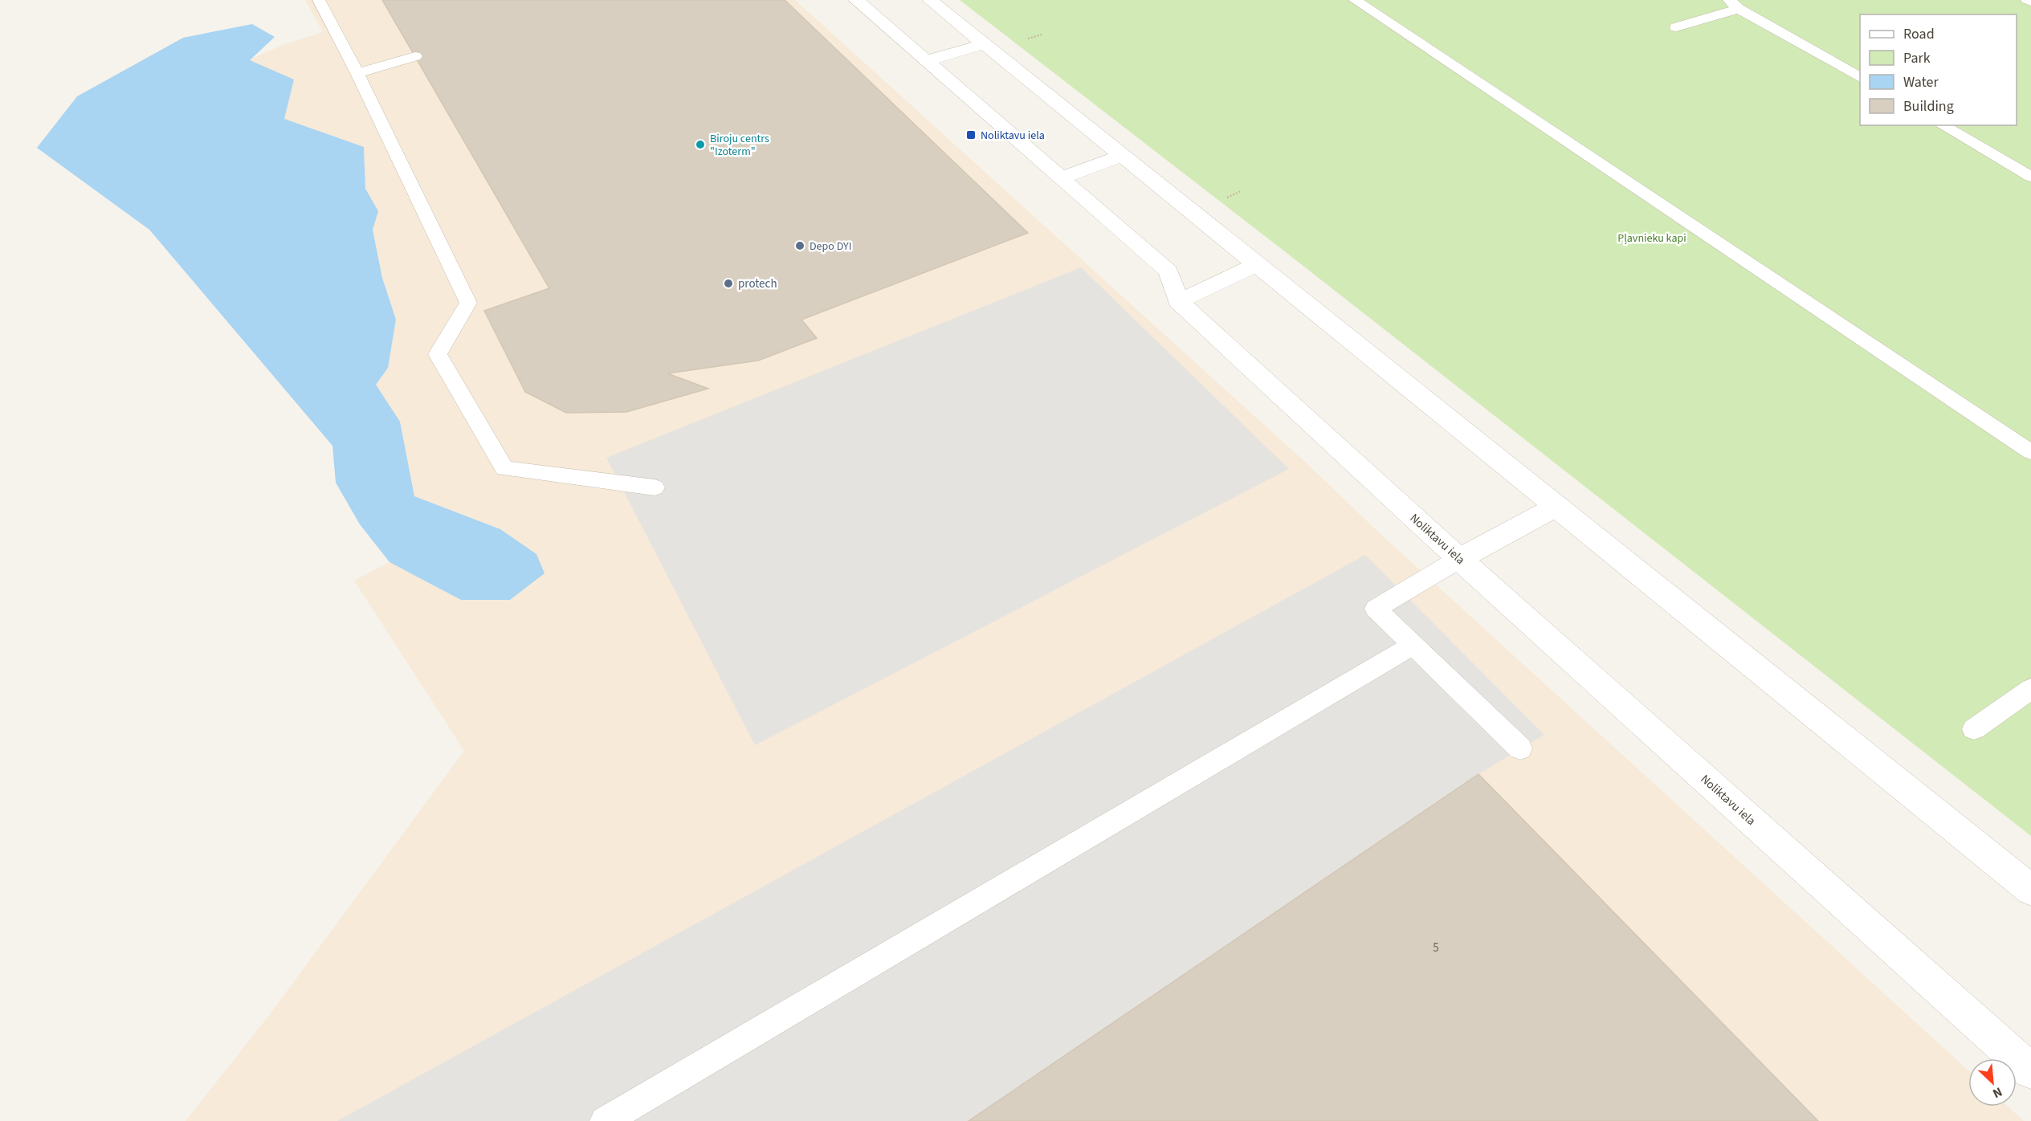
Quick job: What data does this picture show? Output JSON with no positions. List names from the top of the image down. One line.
{"streets":{"street":["Noliktavu iela"]},"parks":["Pļavnieku kapi"],"places":{"transit":["Noliktavu iela"],"other":["Biroju centrs \"Izoterm\"","Depo DYI","protech"]},"house_numbers":["5"],"legend":["Road","Park","Water","Building"],"north":"bottom right"}
